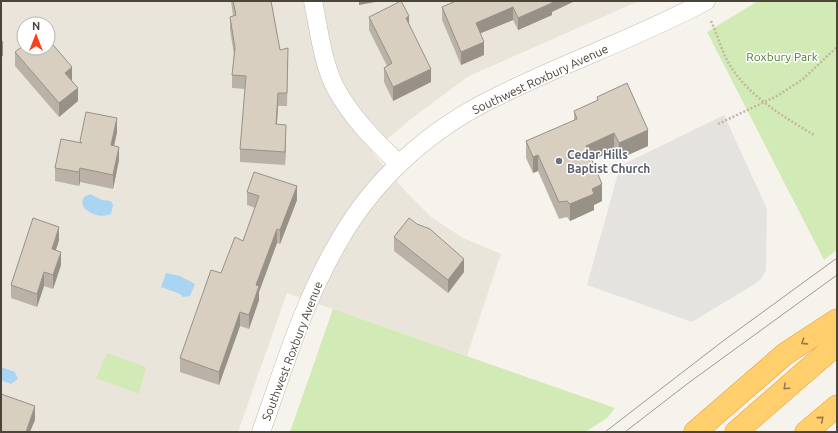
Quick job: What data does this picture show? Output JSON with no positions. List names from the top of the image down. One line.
{"streets":{"street":["Southwest Roxbury Avenue"]},"parks":["Roxbury Park"],"places":["Cedar Hills Baptist Church"],"north":"top"}
